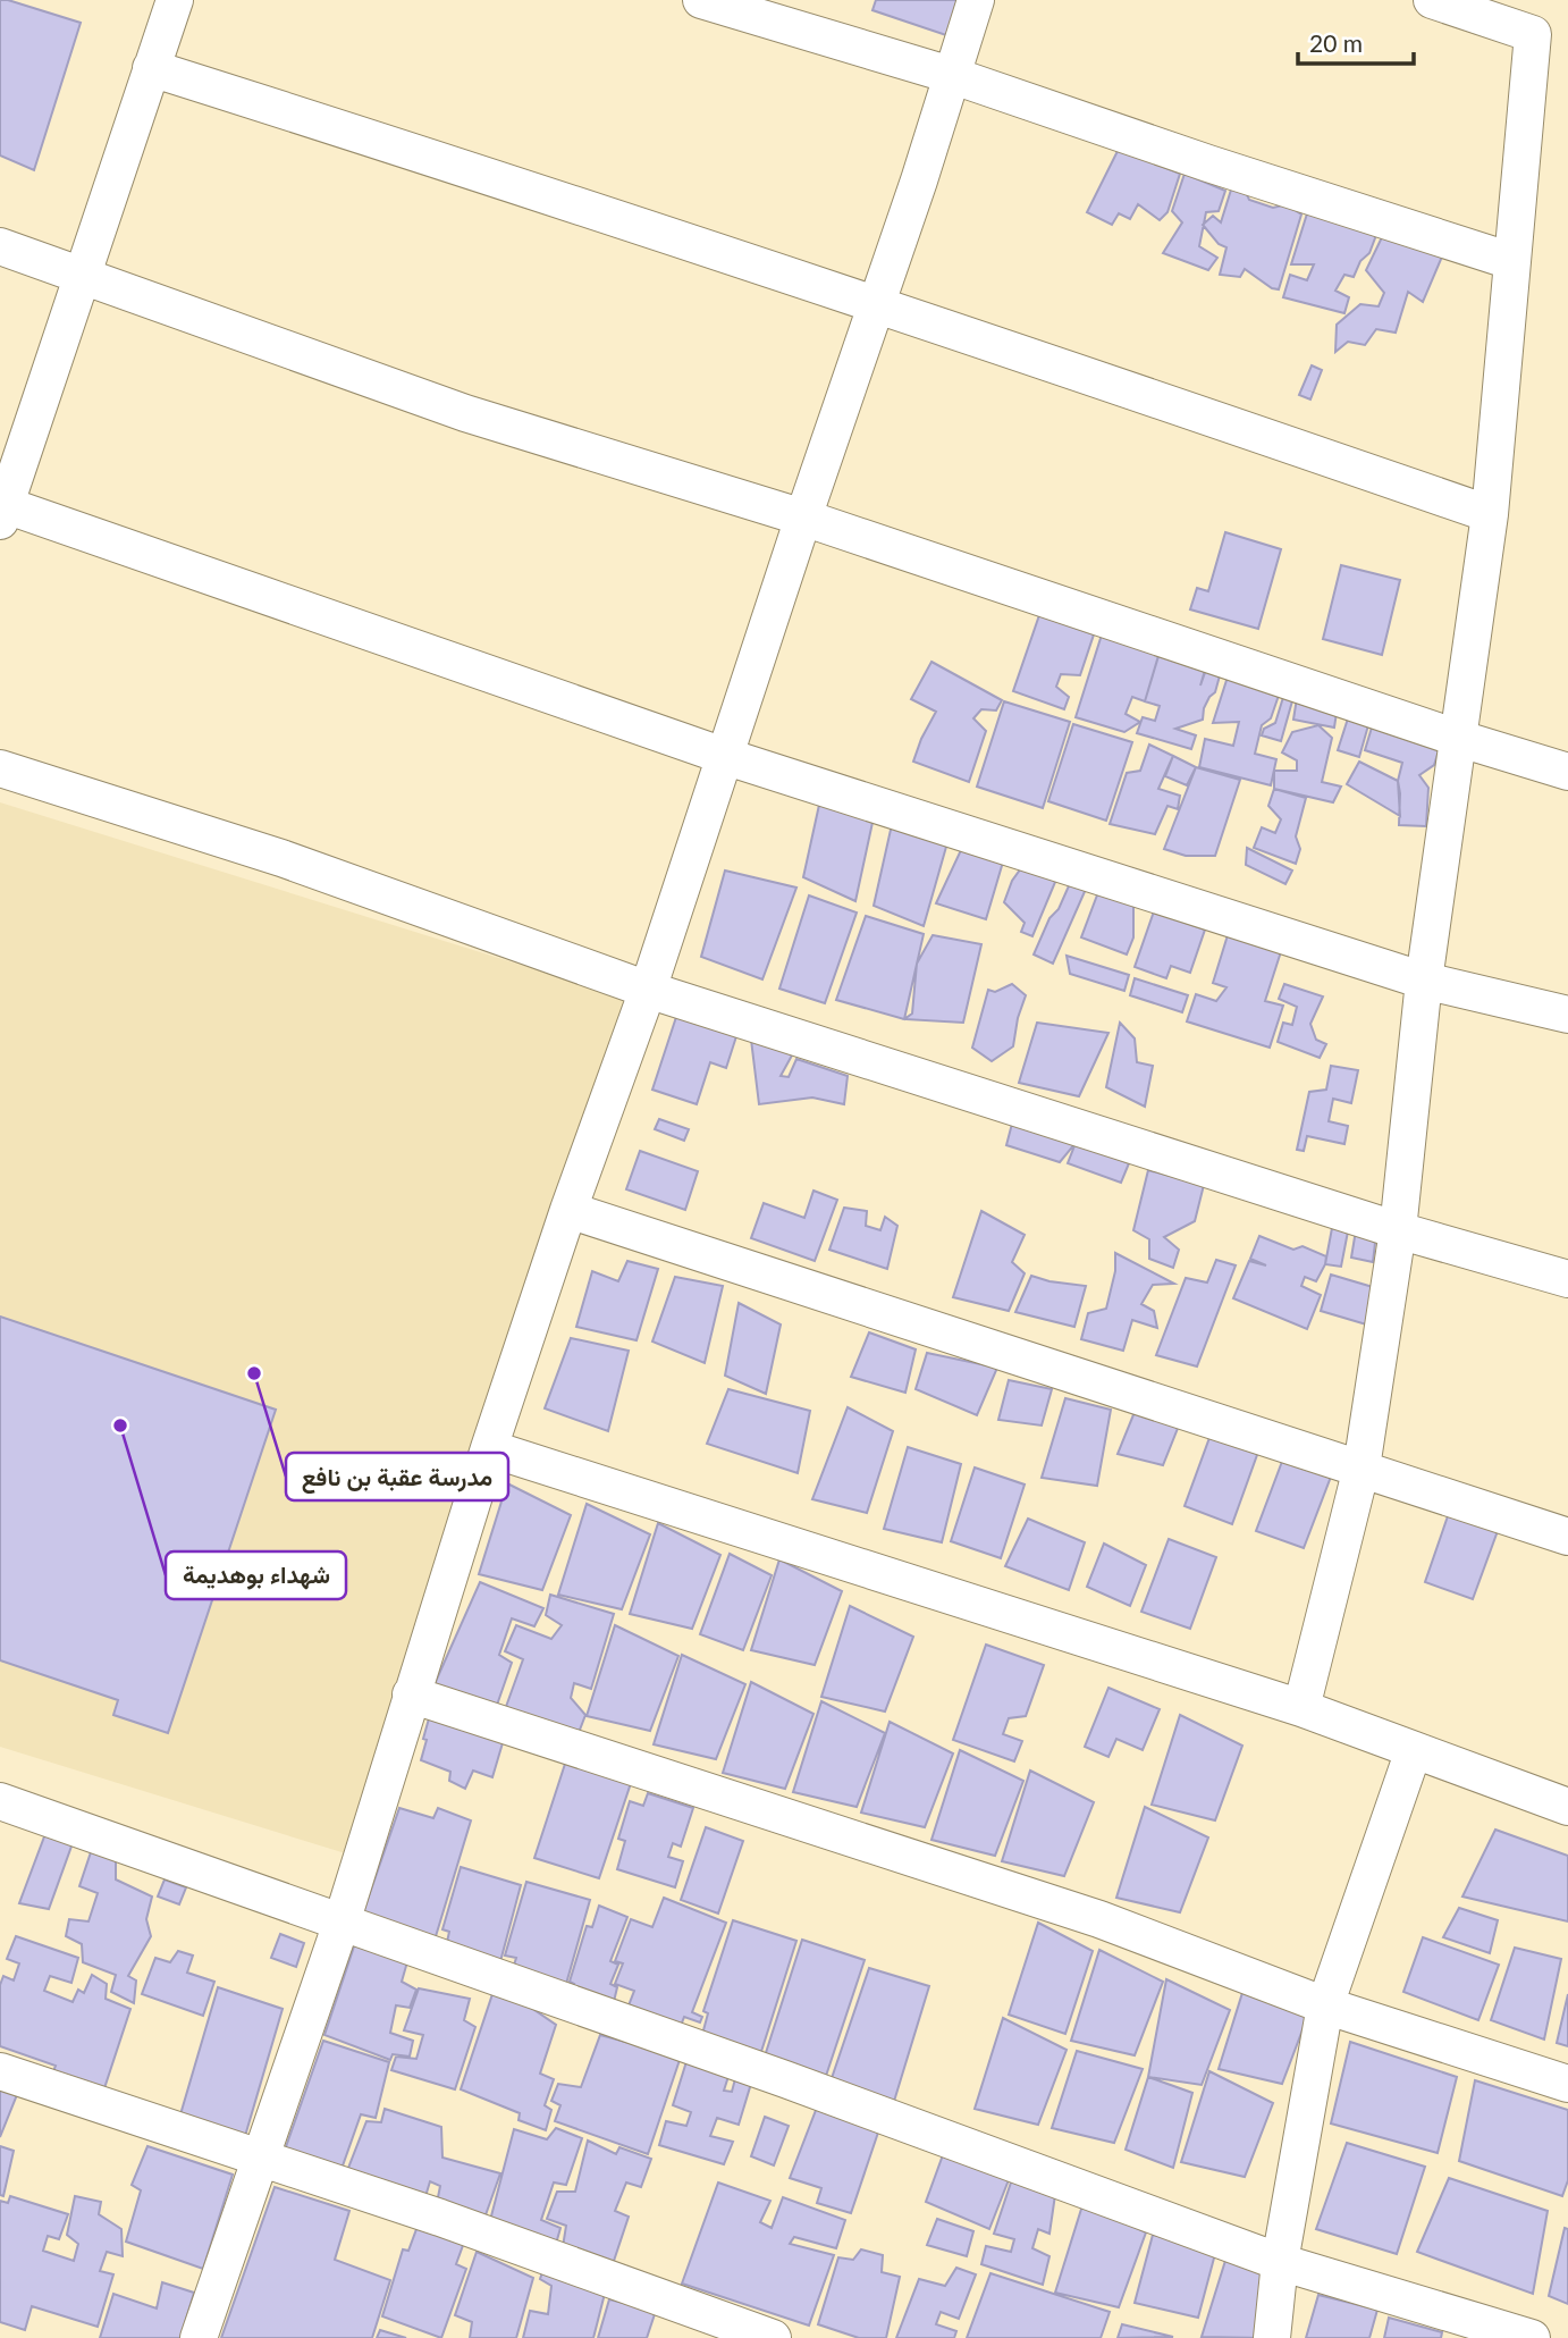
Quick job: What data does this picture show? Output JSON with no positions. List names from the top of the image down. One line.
{"places":["مدرسة عقبة بن نافع","شهداء بوهديمة"],"scale_bar":"20 m"}
